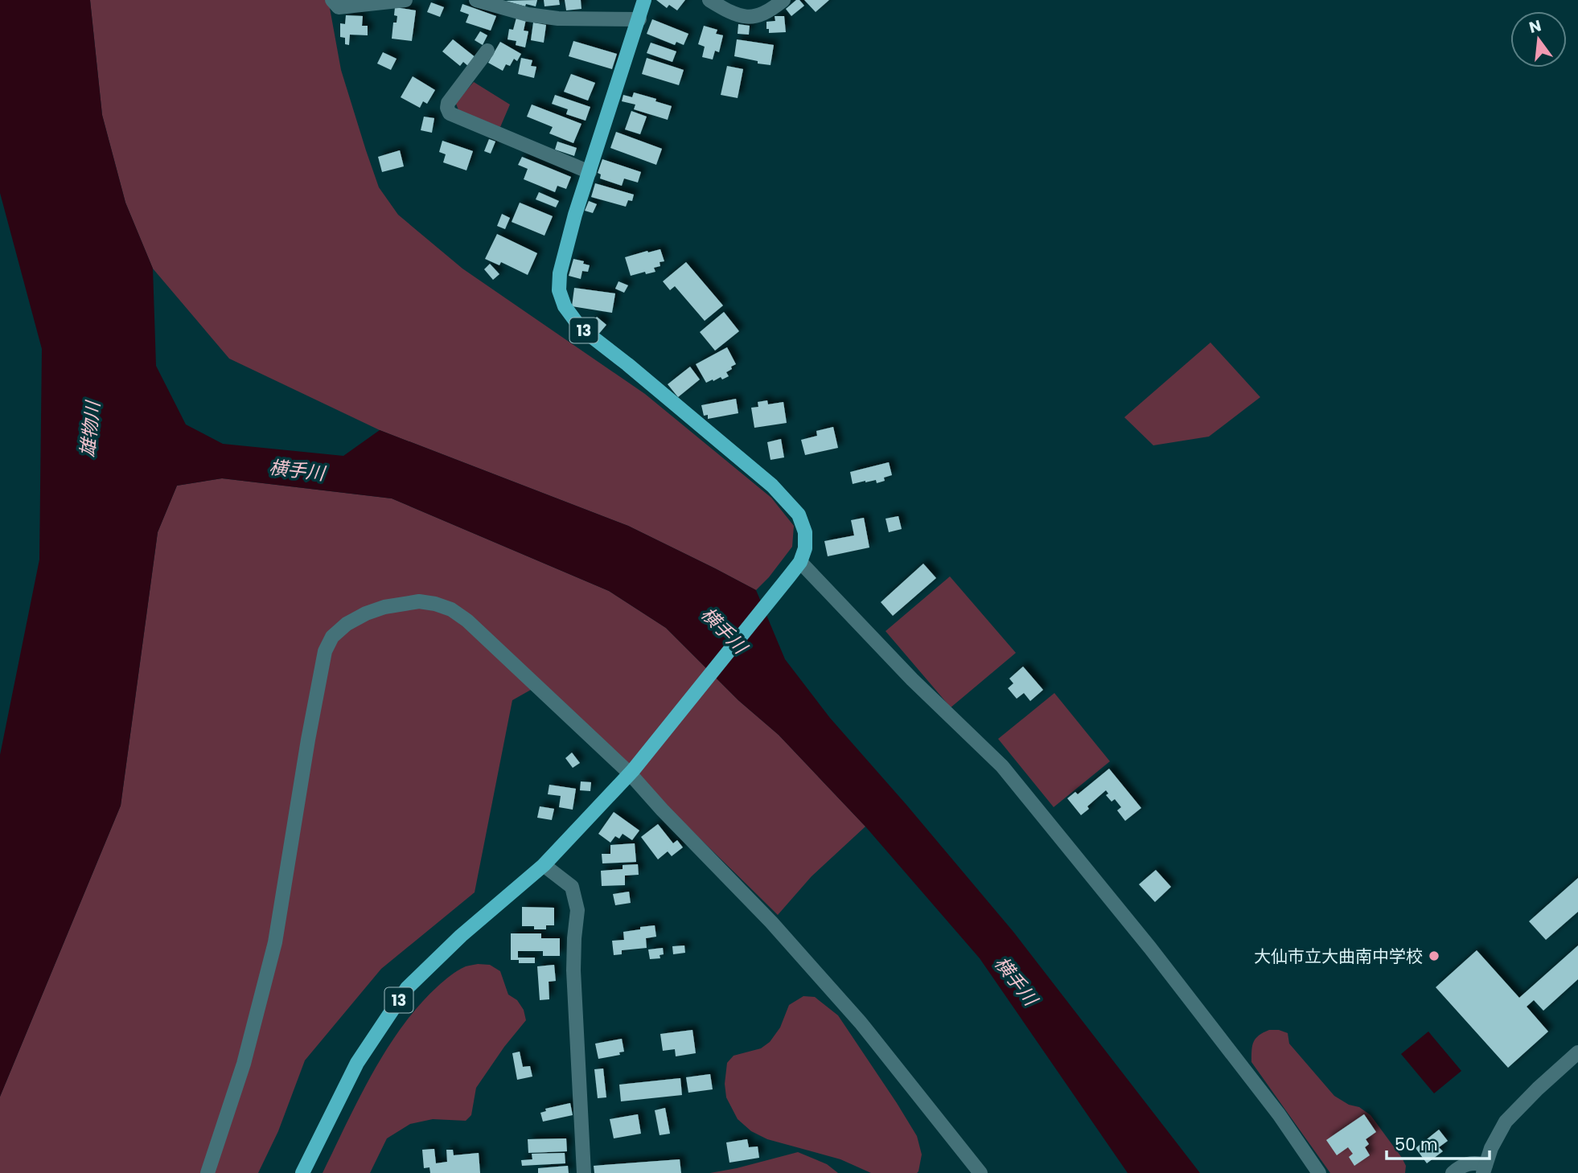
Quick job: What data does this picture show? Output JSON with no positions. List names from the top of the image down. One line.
{"streets":{"main road":["13"]},"water":["雄物川","横手川"],"places":["大仙市立大曲南中学校"],"scale_bar":"50 m","north":"top"}
